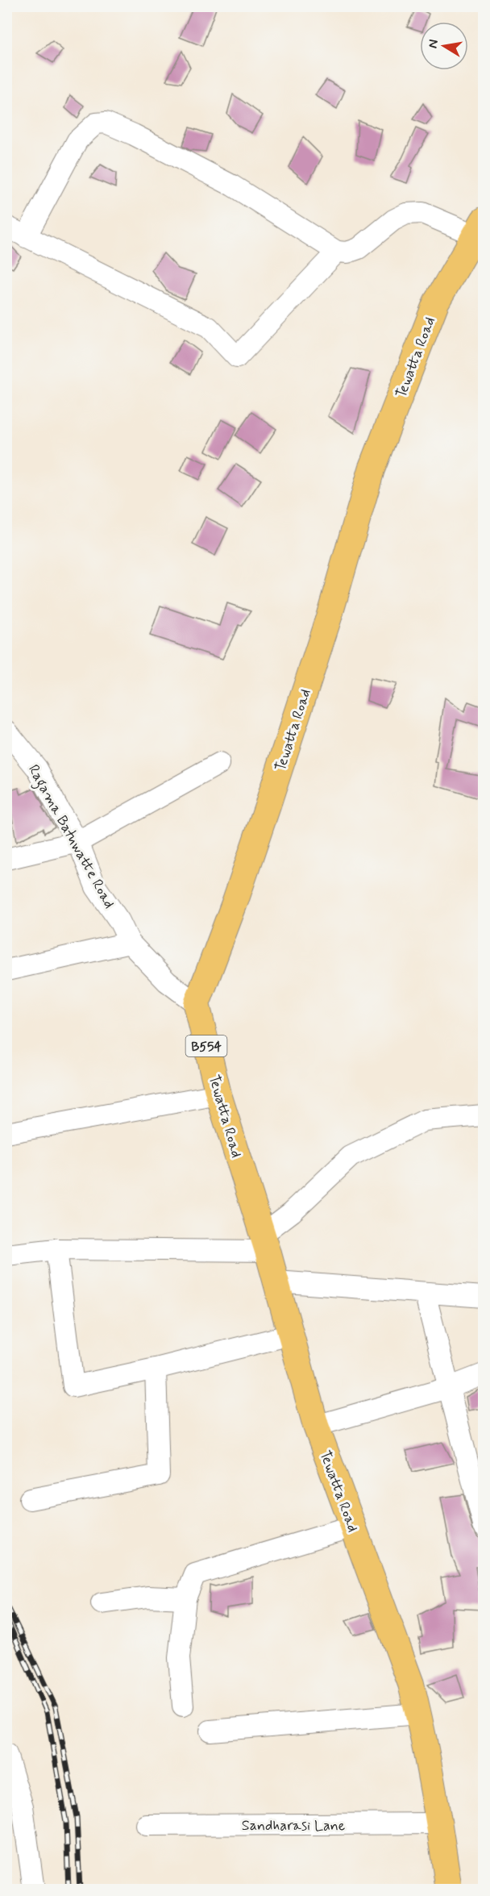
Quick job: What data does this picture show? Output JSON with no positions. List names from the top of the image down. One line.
{"streets":{"main road":["Tewatta Road","B554"],"street":["Ragama Batuwatte Road","Sandharasi Lane"]},"crossings":[["Tewatta Road","Ragama Batuwatte Road"],["Tewatta Road","Sandharasi Lane"]],"north":"left"}
